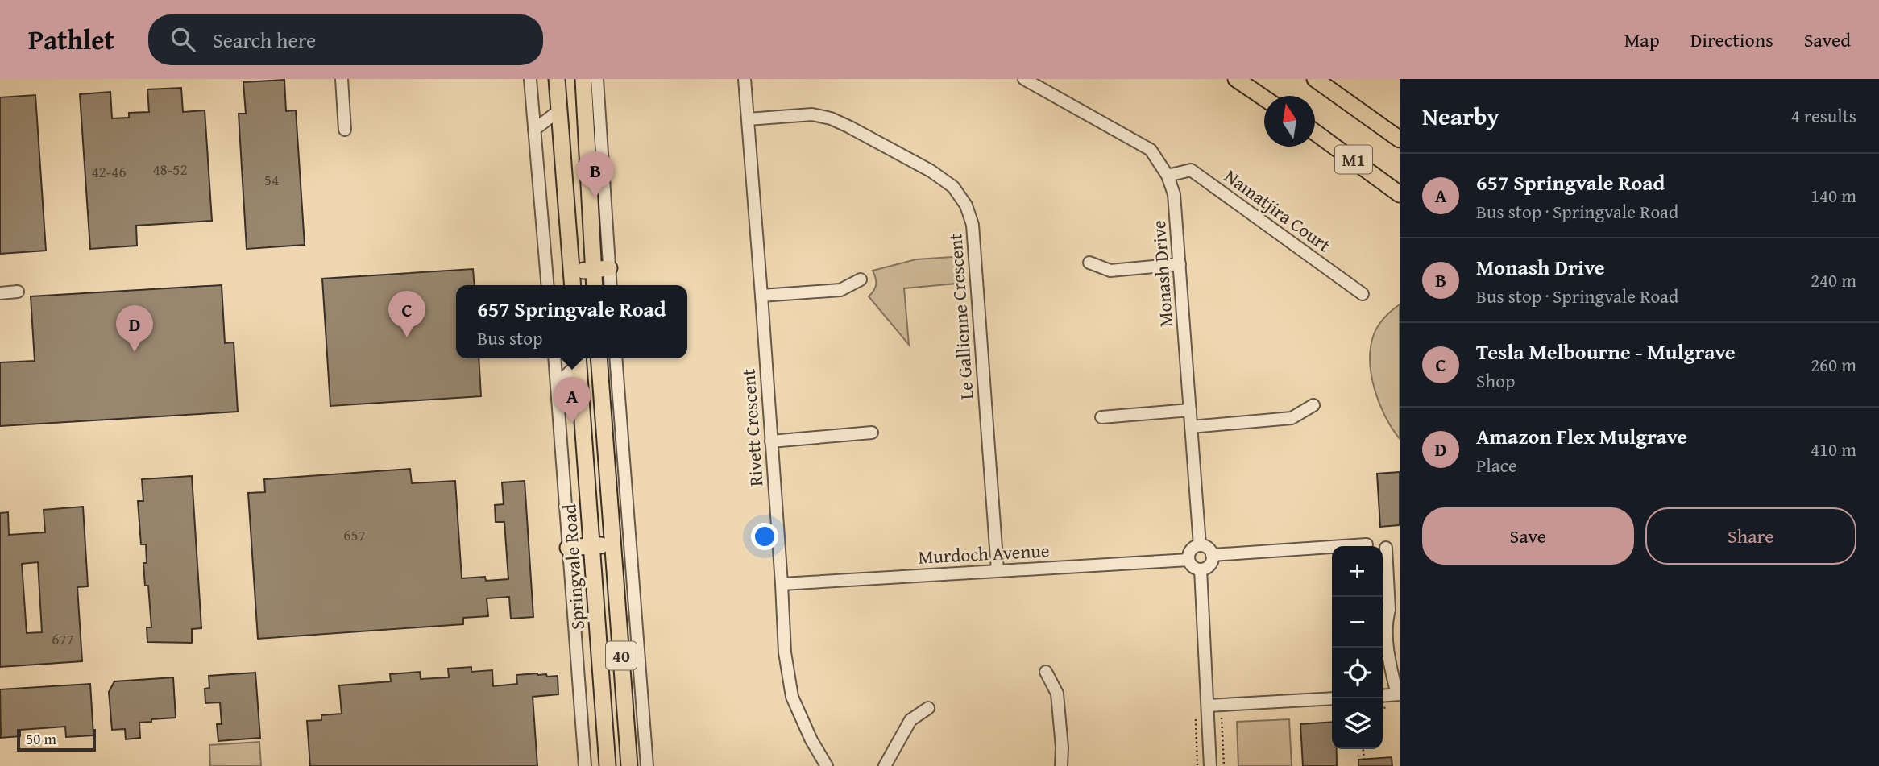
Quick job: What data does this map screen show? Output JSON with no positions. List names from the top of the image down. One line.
{"streets":{"highway":["M1","Springvale Road","40"],"street":["Namatjira Court","Monash Drive","Le Gallienne Crescent","Rivett Crescent","Murdoch Avenue"]},"crossings":[["Namatjira Court","Monash Drive"],["Monash Drive","Murdoch Avenue"],["Le Gallienne Crescent","Rivett Crescent"],["Le Gallienne Crescent","Murdoch Avenue"],["Rivett Crescent","Murdoch Avenue"]],"house_numbers":["48-52","42-46","54","657","677"],"scale_bar":"50 m","north":"top","page":{"header":"Pathlet","search":"Search here","nav":["Map","Directions","Saved"],"heading":["Nearby","4 results"],"pins":["B","C","D","A"],"list":[{"mark":"A","name":"657 Springvale Road","note":"Bus stop · Springvale Road","value":"140 m"},{"mark":"B","name":"Monash Drive","note":"Bus stop · Springvale Road","value":"240 m"},{"mark":"C","name":"Tesla Melbourne - Mulgrave","note":"Shop","value":"260 m"},{"mark":"D","name":"Amazon Flex Mulgrave","note":"Place","value":"410 m"}],"popup":["657 Springvale Road","Bus stop"],"buttons":["Save","Share"],"map_buttons":["+","−"],"scale":"50 m"}}
